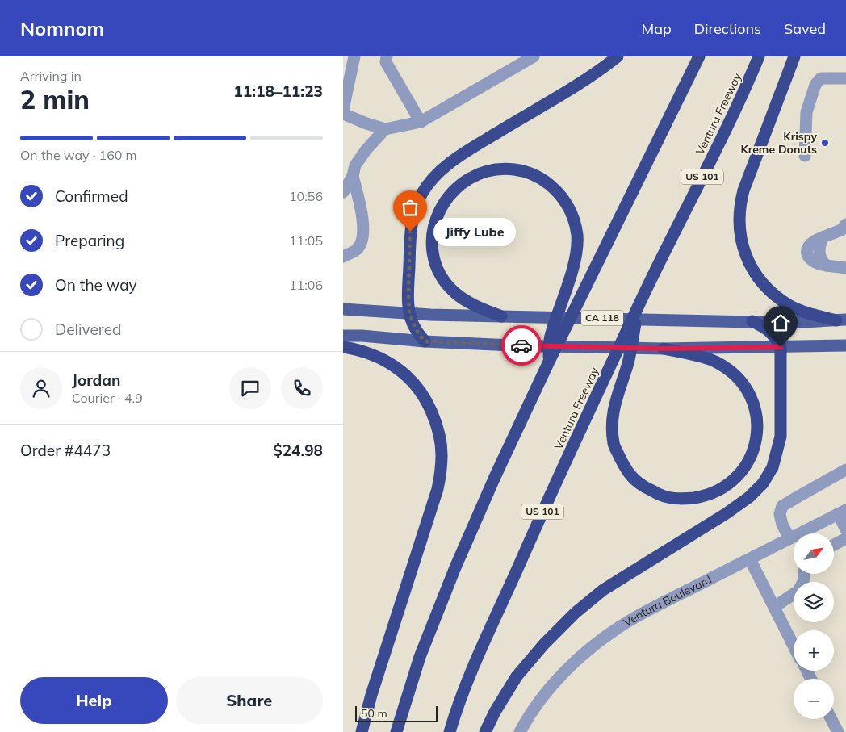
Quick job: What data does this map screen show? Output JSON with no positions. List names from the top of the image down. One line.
{"streets":{"highway":["Ventura Freeway","US 101"],"main road":["CA 118"],"street":["Ventura Boulevard"]},"places":["Krispy Kreme Donuts","Jiffy Lube"],"scale_bar":"50 m","north":"top right","page":{"header":"Nomnom","nav":["Map","Directions","Saved"],"heading":["2 min","Arriving in","11:18–11:23"],"panel":["Jordan","Courier · 4.9","Order #4473","$24.98"],"bar":"On the way · 160 m","list":[["Confirmed","10:56"],["Preparing","11:05"],["On the way","11:06"],"Delivered"],"bubble":"Jiffy Lube","map_buttons":["+","−"],"buttons":["Help","Share"],"scale":"50 m"}}
